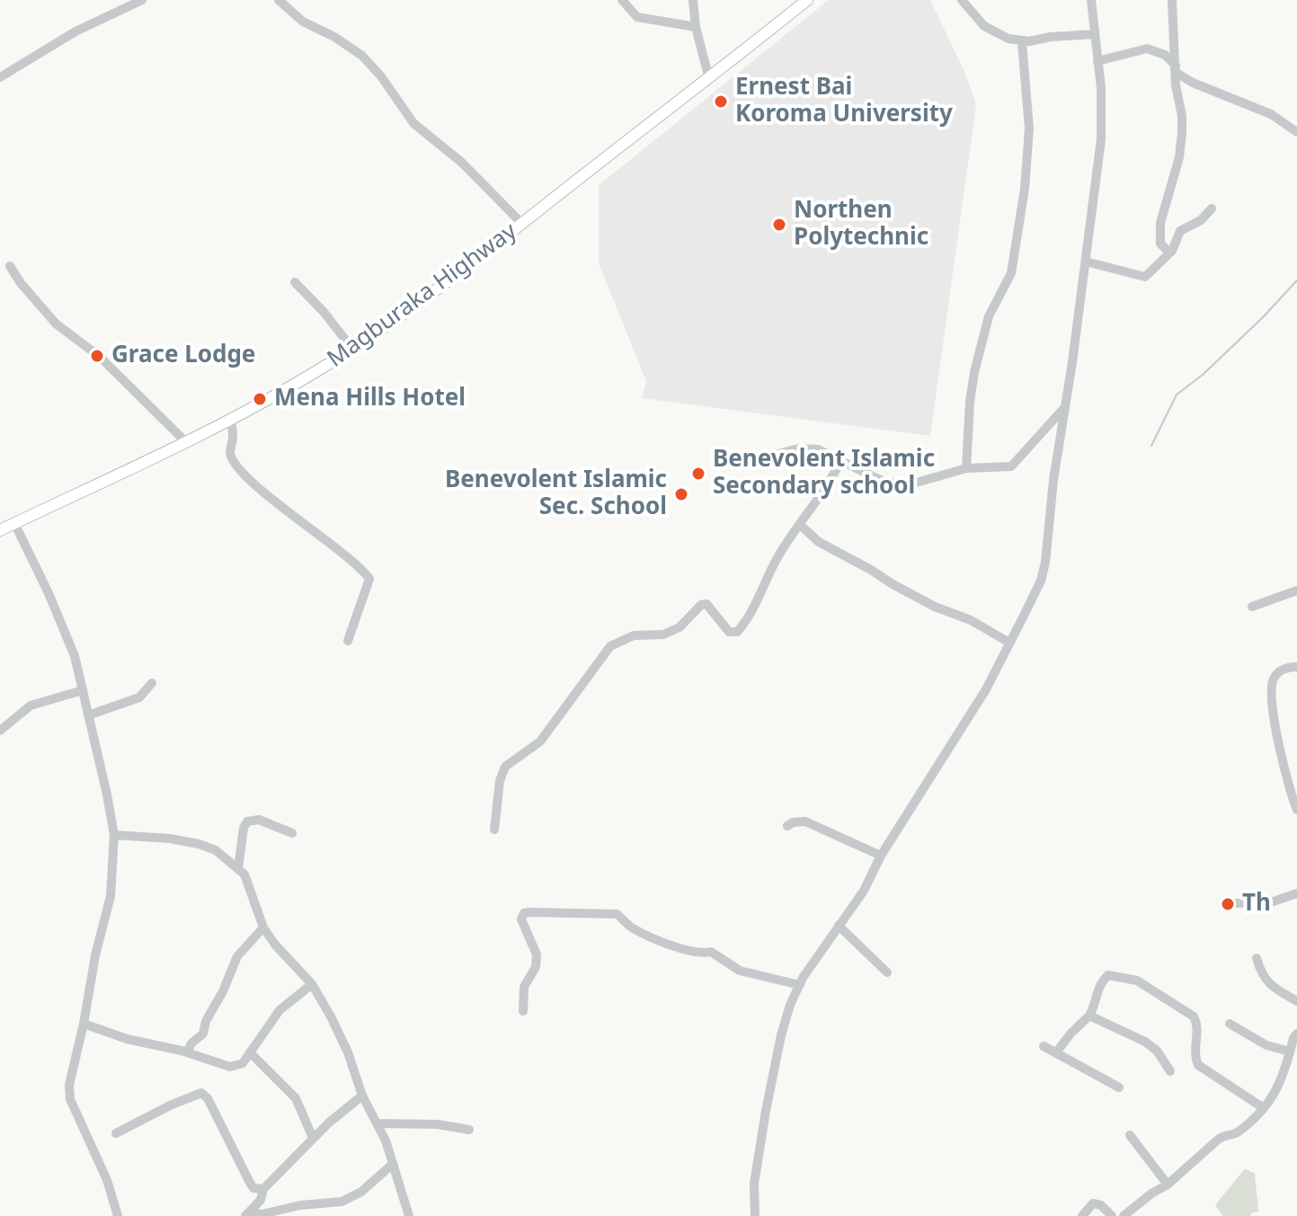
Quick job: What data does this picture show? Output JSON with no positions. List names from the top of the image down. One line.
{"streets":{"main road":["Magburaka Highway"]},"places":["Ernest Bai Koroma University","Northen Polytechnic","Grace Lodge","Mena Hills Hotel","Benevolent Islamic Secondary school","Benevolent Islamic Sec. School","Th"]}
